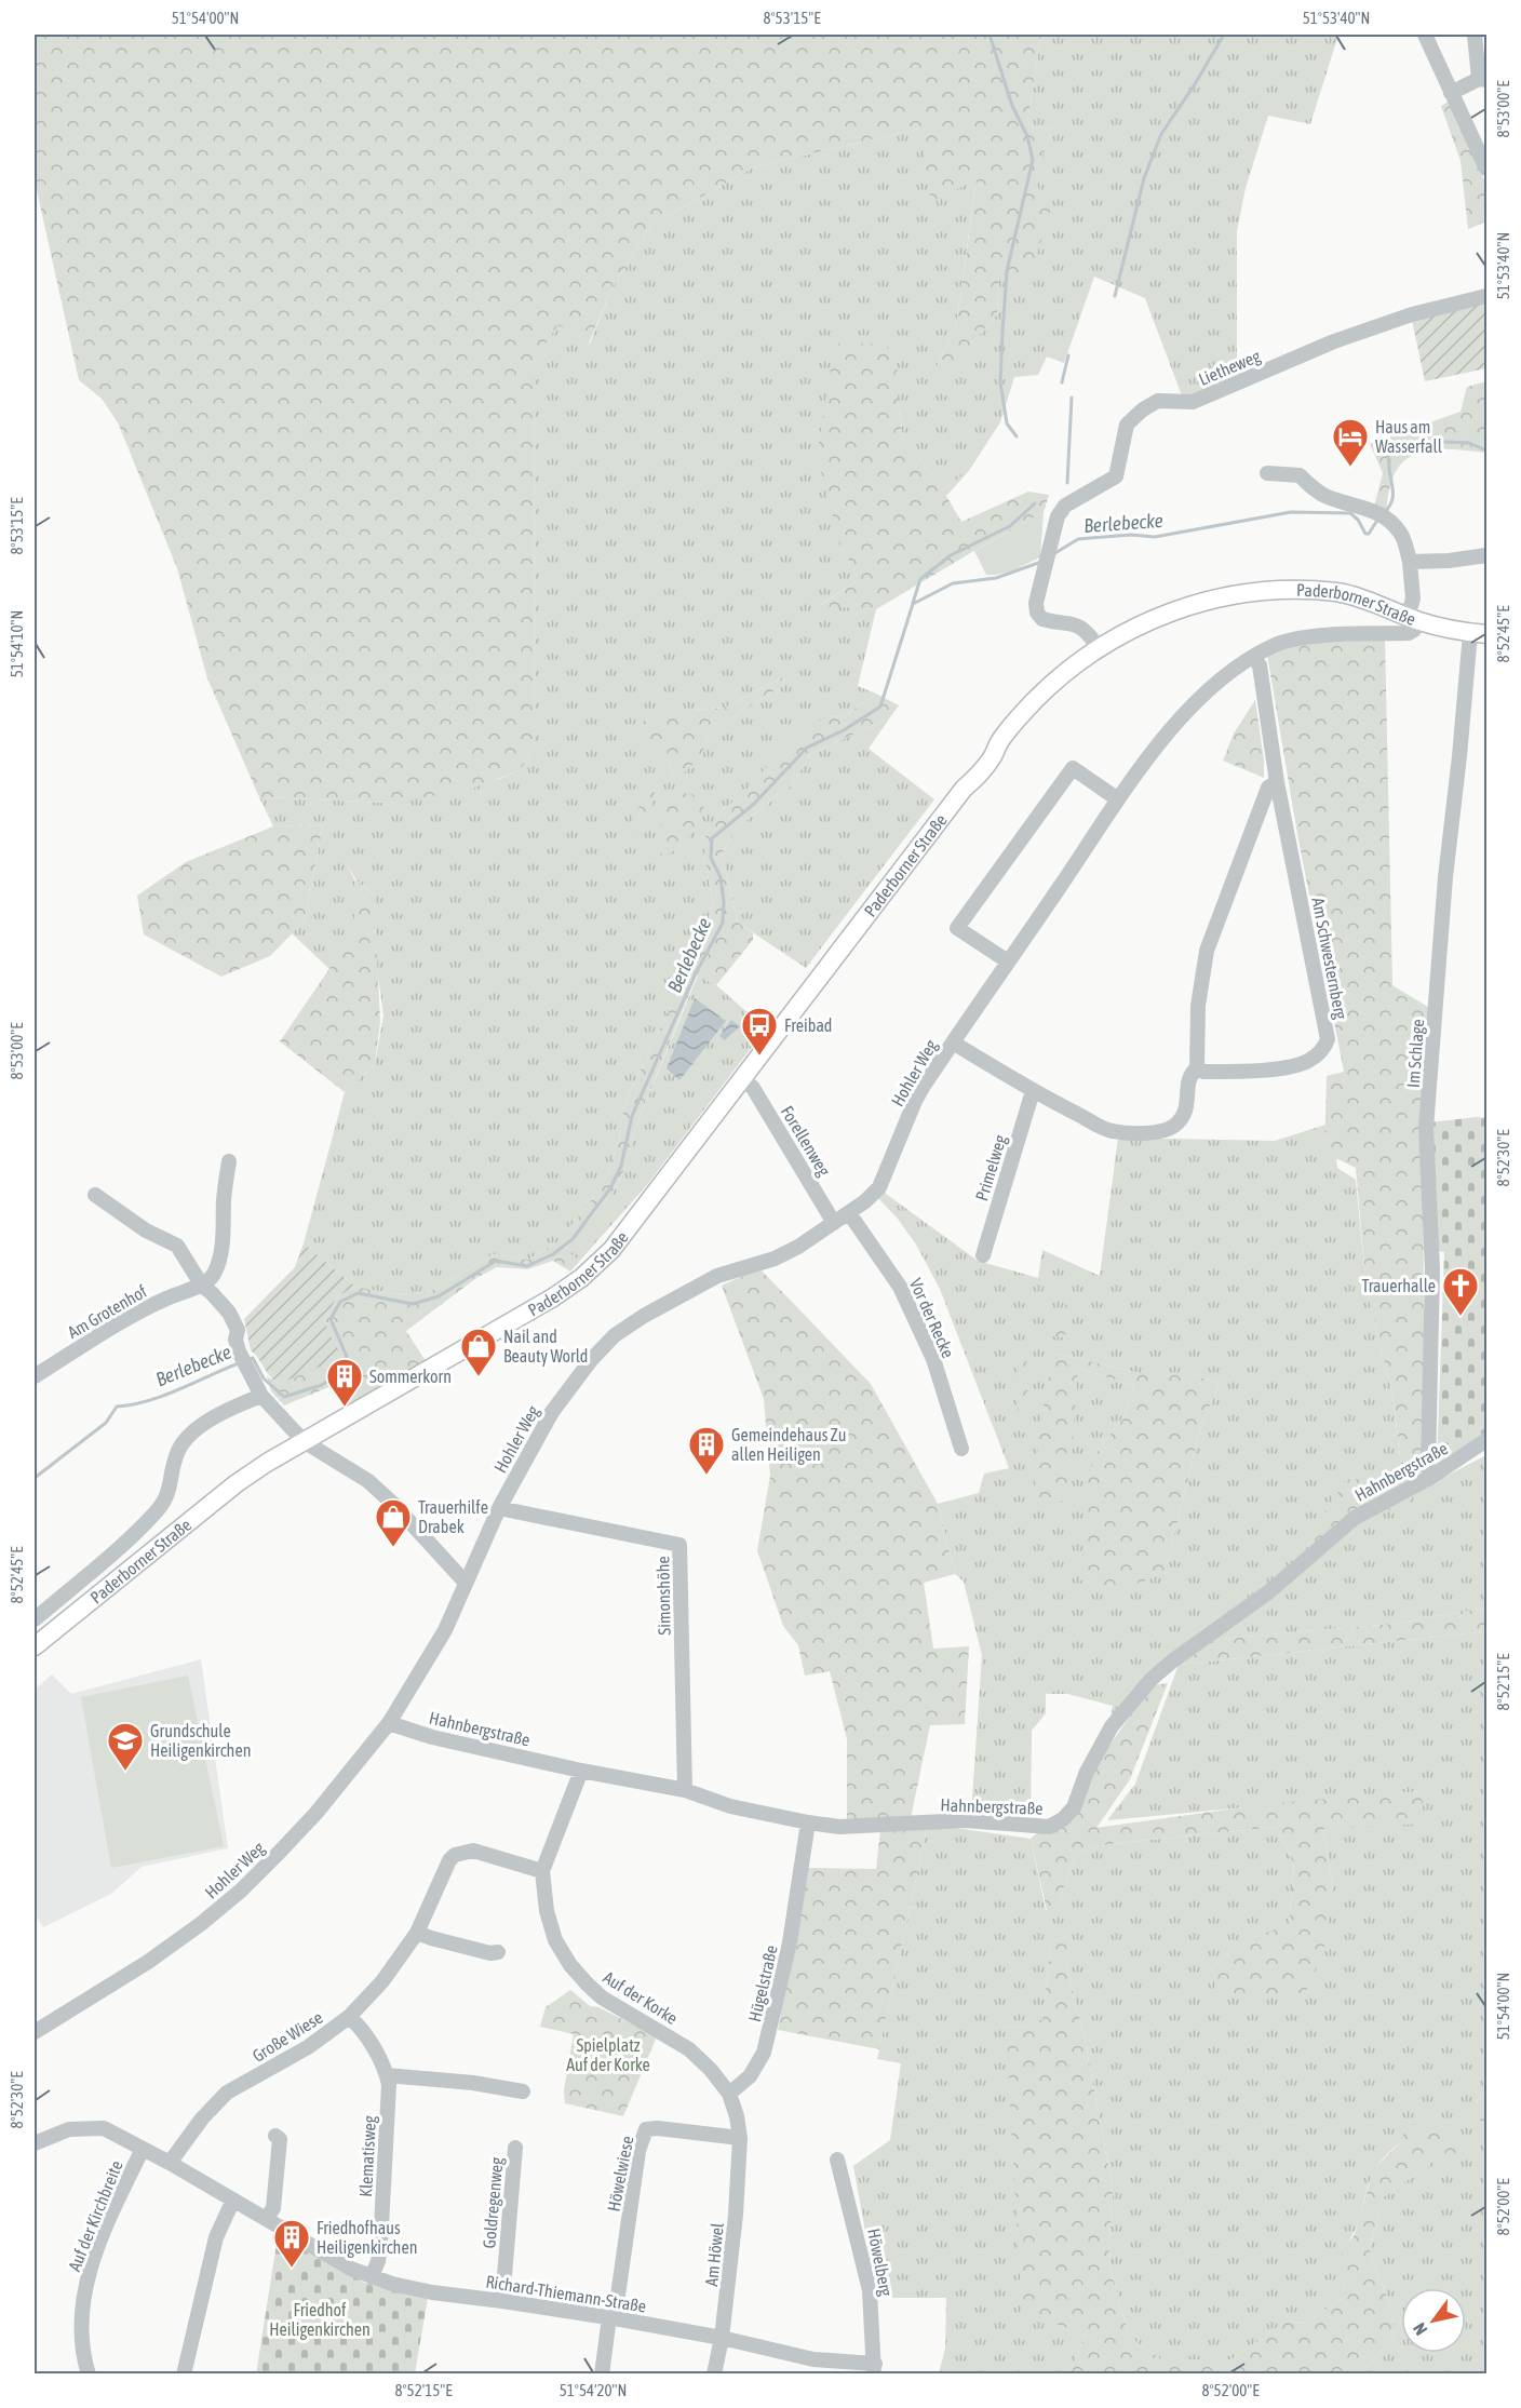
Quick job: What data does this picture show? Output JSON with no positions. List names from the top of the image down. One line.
{"streets":{"main road":["Paderborner Straße"],"street":["Lietheweg","Am Schwesternberg","Im Schlage","Hohler Weg","Forellenweg","Primelweg","Am Grotenhof","Vor der Recke","Hahnbergstraße","Simonshöhe","Hügelstraße","Auf der Korke","Große Wiese","Klematisweg","Höwelwiese","Goldregenweg","Auf der Kirchbreite","Am Höwel","Höwelberg","Richard-Thiemann-Straße"]},"crossings":[["Lietheweg","Paderborner Straße"],["Paderborner Straße","Im Schlage"],["Paderborner Straße","Hohler Weg"],["Paderborner Straße","Forellenweg"],["Am Schwesternberg","Hohler Weg"],["Im Schlage","Hahnbergstraße"],["Hohler Weg","Forellenweg"],["Hohler Weg","Vor der Recke"],["Hohler Weg","Hahnbergstraße"],["Hohler Weg","Simonshöhe"],["Hahnbergstraße","Simonshöhe"],["Hahnbergstraße","Hügelstraße"],["Hahnbergstraße","Auf der Korke"],["Hügelstraße","Auf der Korke"],["Auf der Korke","Große Wiese"],["Große Wiese","Klematisweg"],["Große Wiese","Richard-Thiemann-Straße"],["Klematisweg","Richard-Thiemann-Straße"],["Höwelwiese","Am Höwel"],["Höwelwiese","Richard-Thiemann-Straße"],["Goldregenweg","Richard-Thiemann-Straße"],["Auf der Kirchbreite","Richard-Thiemann-Straße"],["Am Höwel","Richard-Thiemann-Straße"],["Höwelberg","Richard-Thiemann-Straße"]],"water":["Berlebecke"],"parks":["Spielplatz Auf der Korke","Friedhof Heiligenkirchen"],"places":{"hotel":["Haus am Wasserfall"],"bus stop":["Freibad"],"church":["Trauerhalle"],"shop":["Nail and Beauty World","Trauerhilfe Drabek"],"building":["Sommerkorn","Gemeindehaus Zu allen Heiligen","Friedhofhaus Heiligenkirchen"],"school or university":["Grundschule Heiligenkirchen"]},"north":"bottom left","coordinates":["51°54'00\"N","8°53'15\"E","51°53'40\"N","8°53'00\"E","8°52'45\"E","51°54'10\"N","8°52'30\"E","8°52'15\"E","8°52'00\"E","51°54'20\"N"]}
